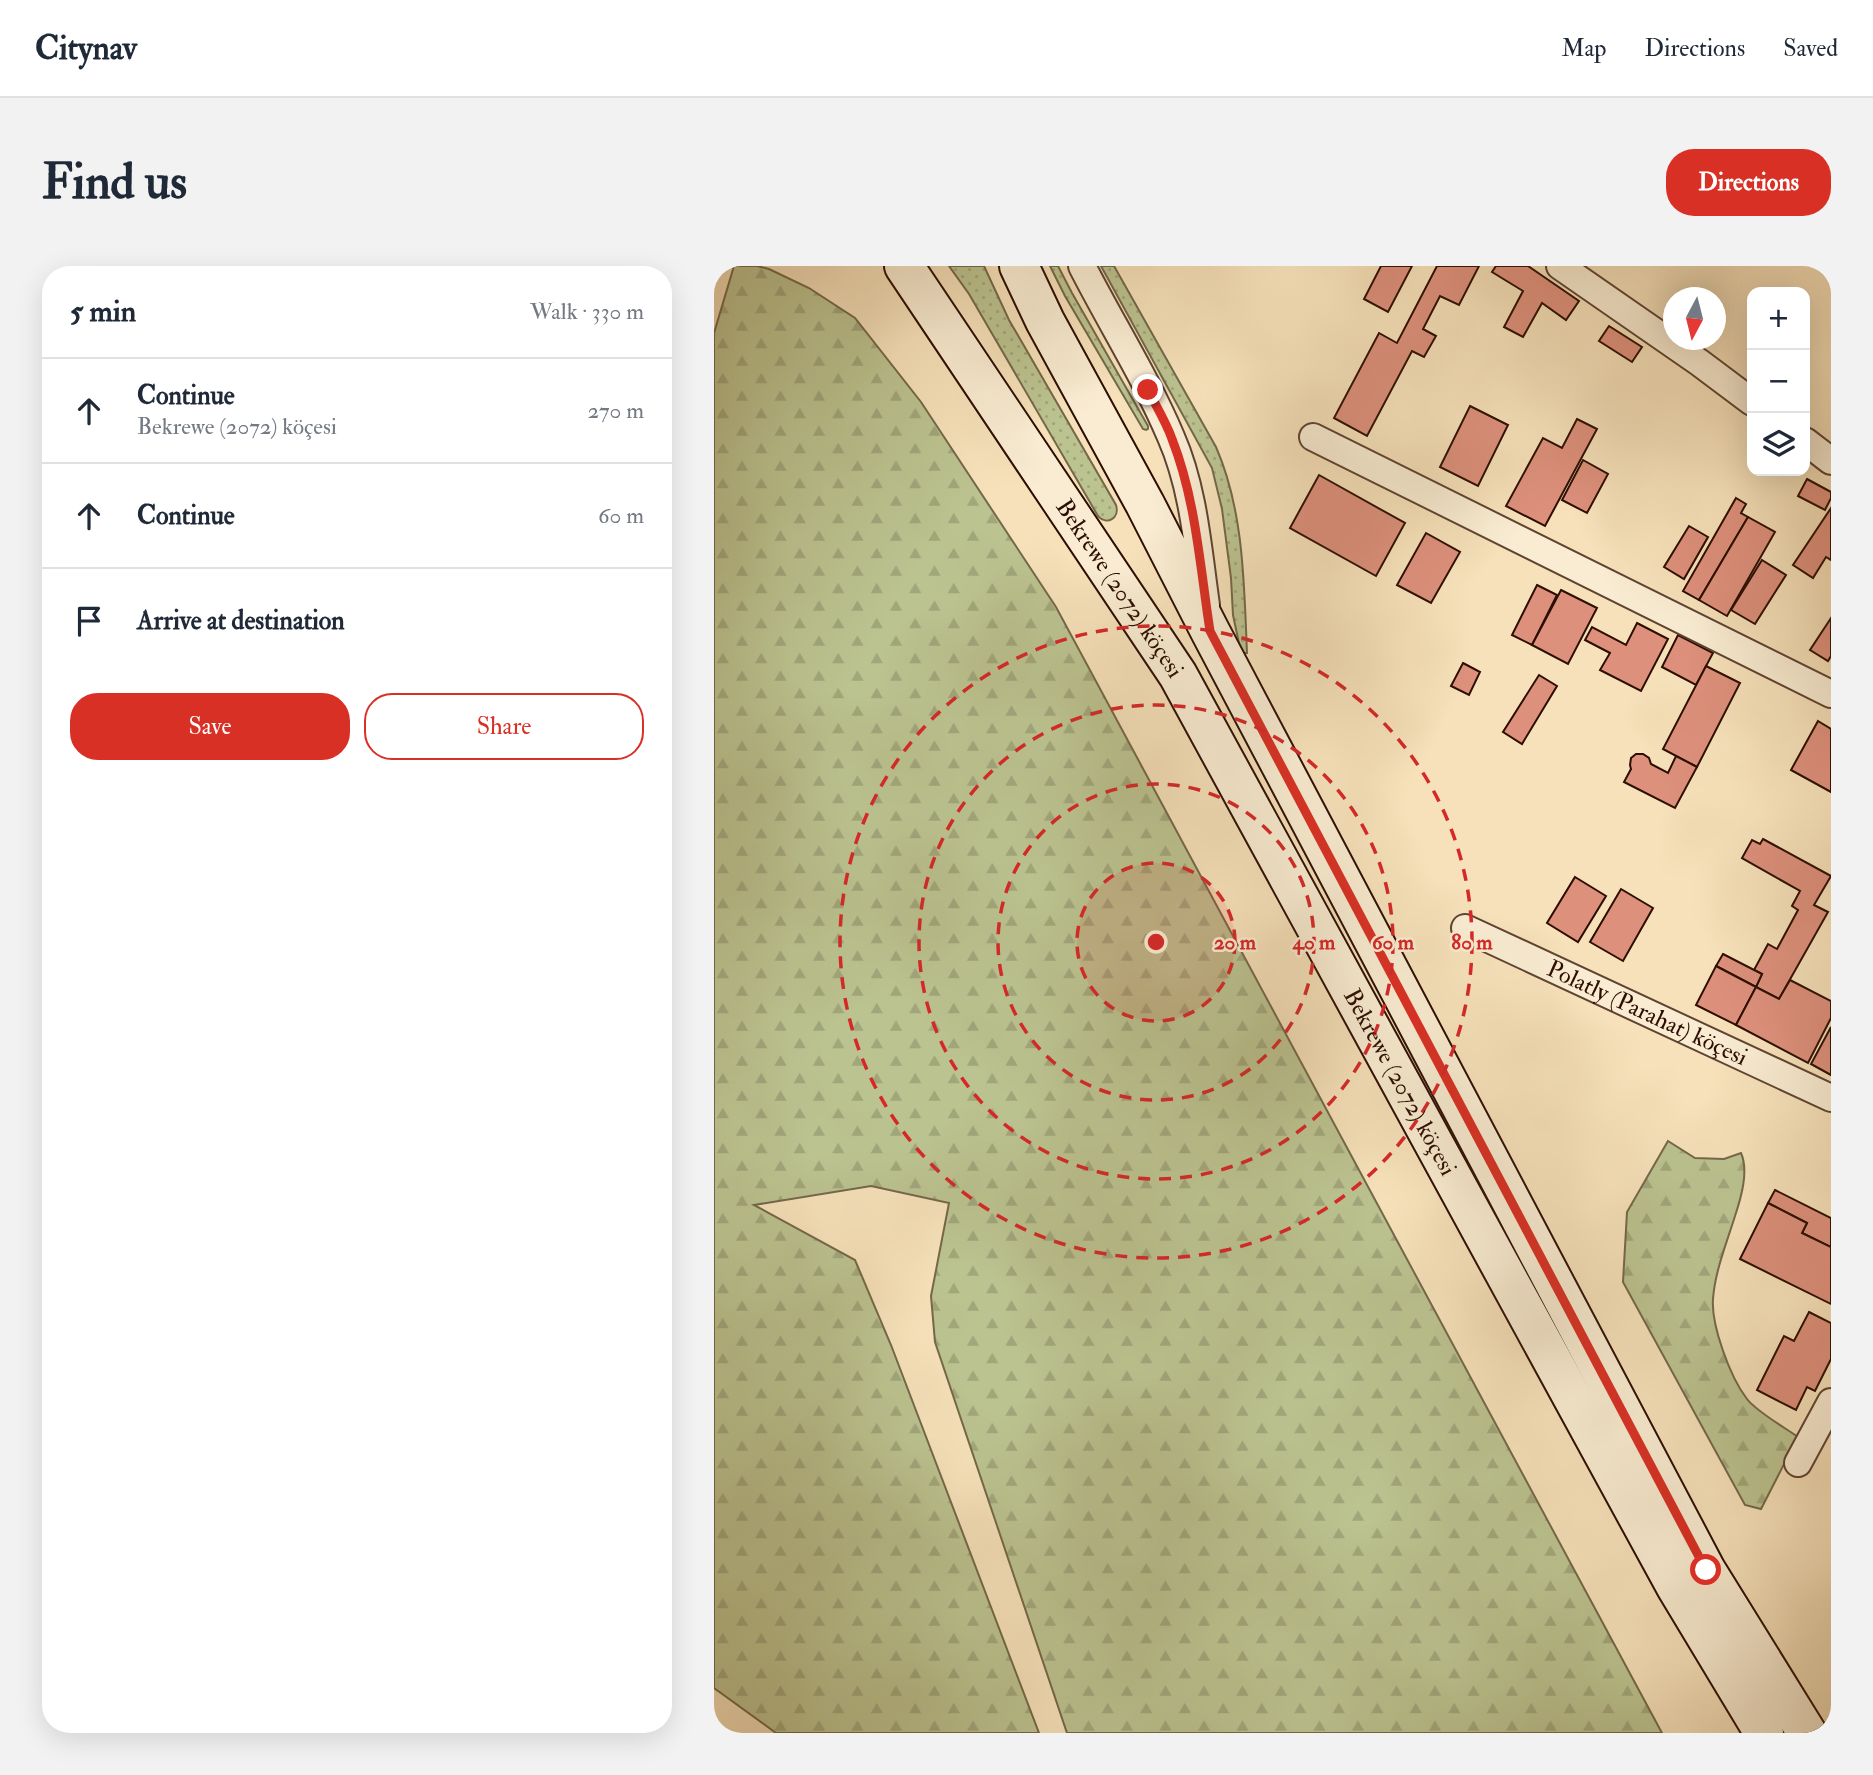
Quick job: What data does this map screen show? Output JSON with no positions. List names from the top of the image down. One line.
{"streets":{"main road":["Bekrewe (2072) köçesi"],"street":["Polatly (Parahat) köçesi"]},"north":"bottom","page":{"header":"Citynav","nav":["Map","Directions","Saved"],"buttons":["Directions",["Save","Share"]],"title":"Find us","heading":["5 min","Walk · 330 m"],"map_buttons":["+","−"],"list":[["Continue","Bekrewe (2072) köçesi","270 m"],["Continue","60 m"],"Arrive at destination"]},"rings":["20 m","40 m","60 m","80 m"]}
